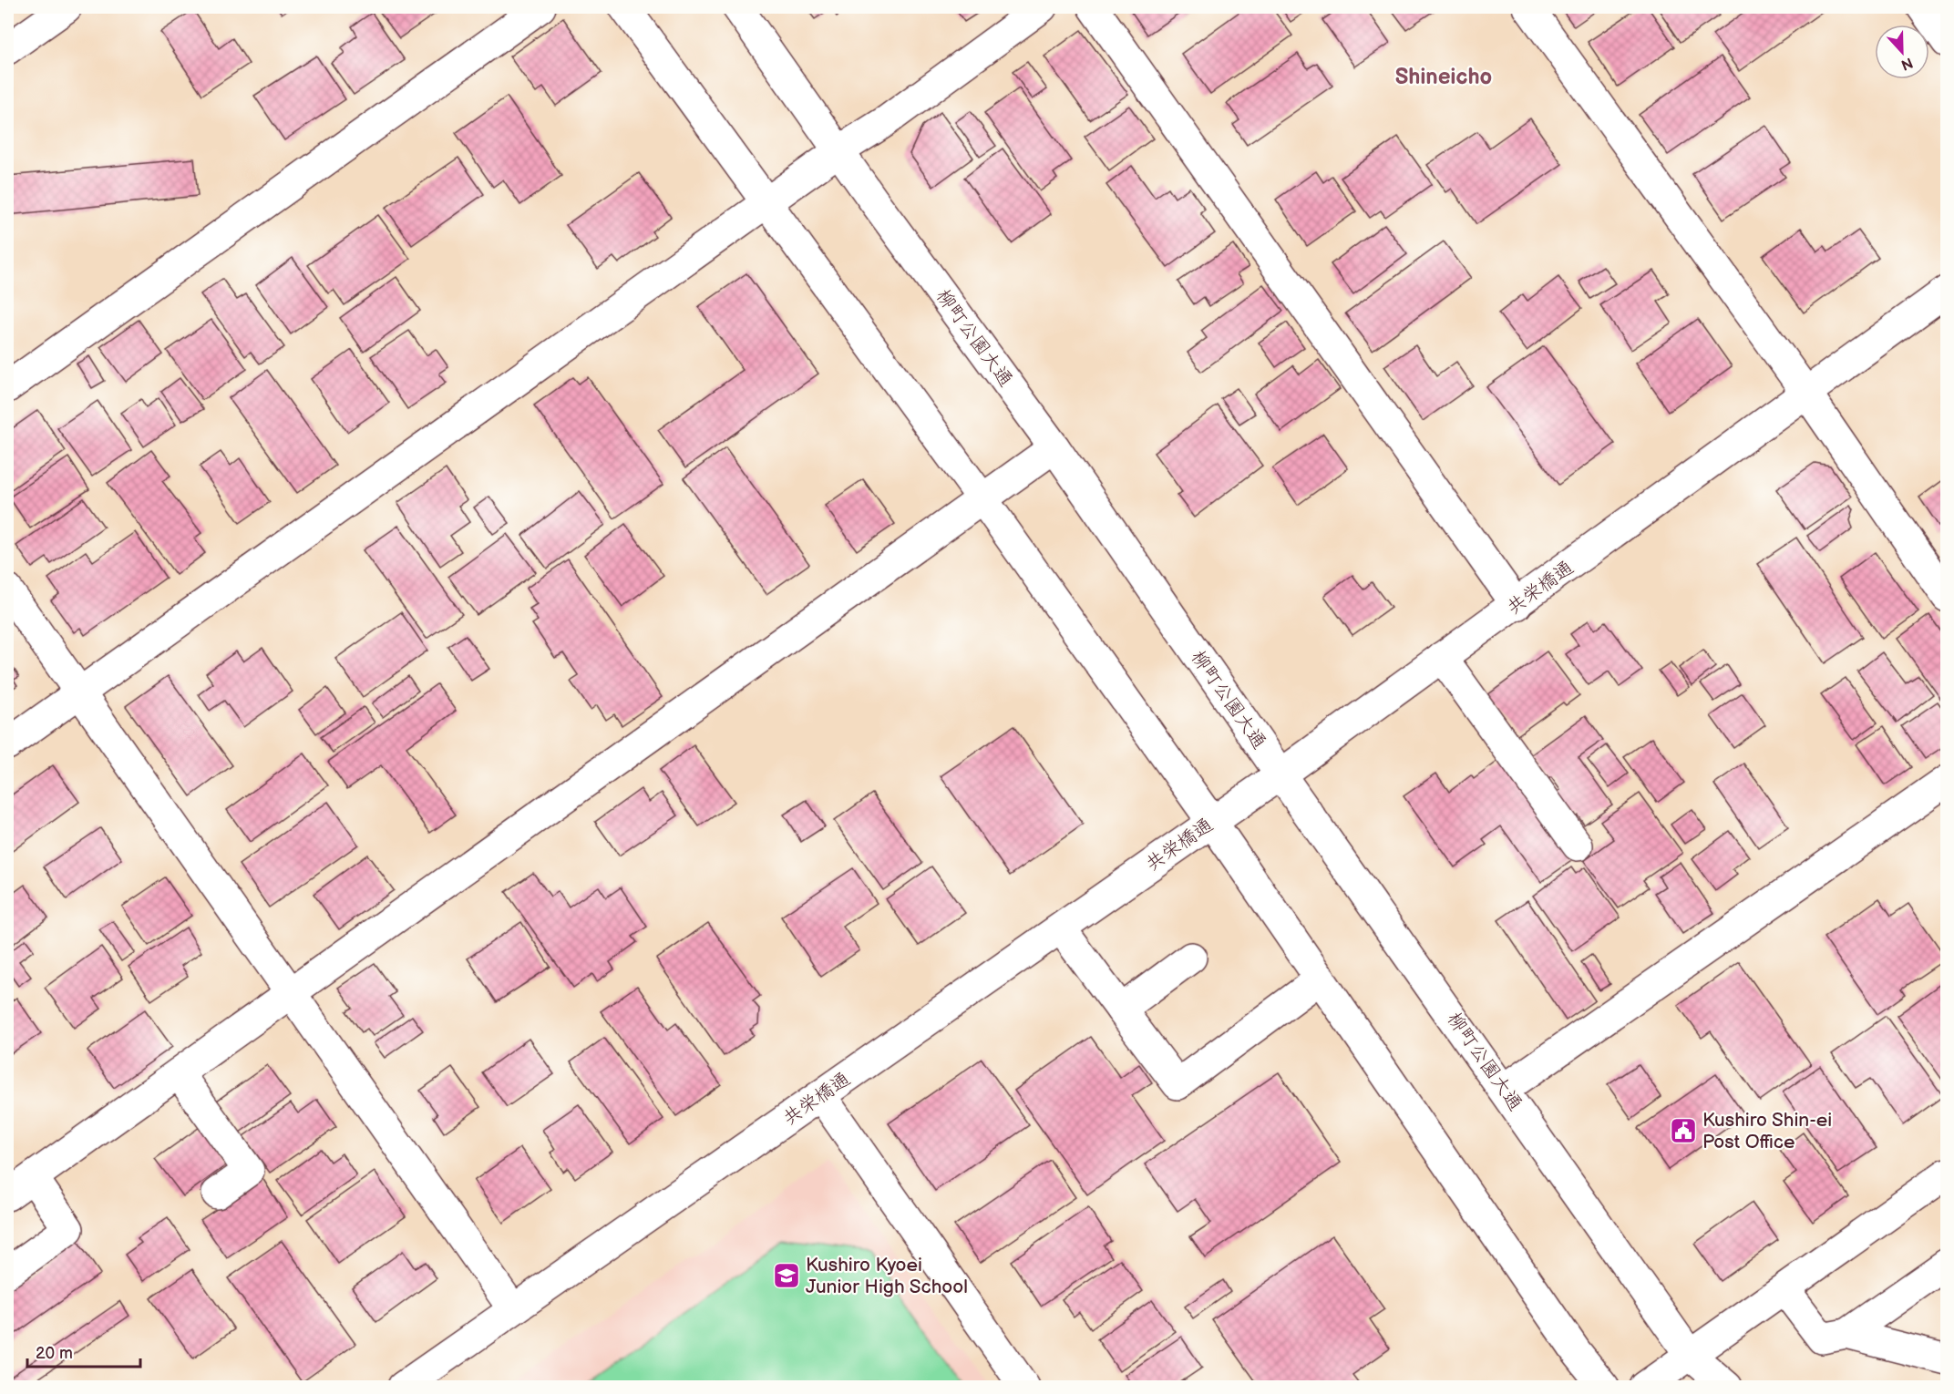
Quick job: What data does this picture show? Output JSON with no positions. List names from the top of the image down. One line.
{"streets":{"street":["柳町公園大通","共栄橋通"]},"crossings":[["柳町公園大通","共栄橋通"]],"districts":["Shineicho"],"places":{"public building":["Kushiro Shin-ei Post Office"],"school or university":["Kushiro Kyoei Junior High School"]},"scale_bar":"20 m","north":"bottom"}
